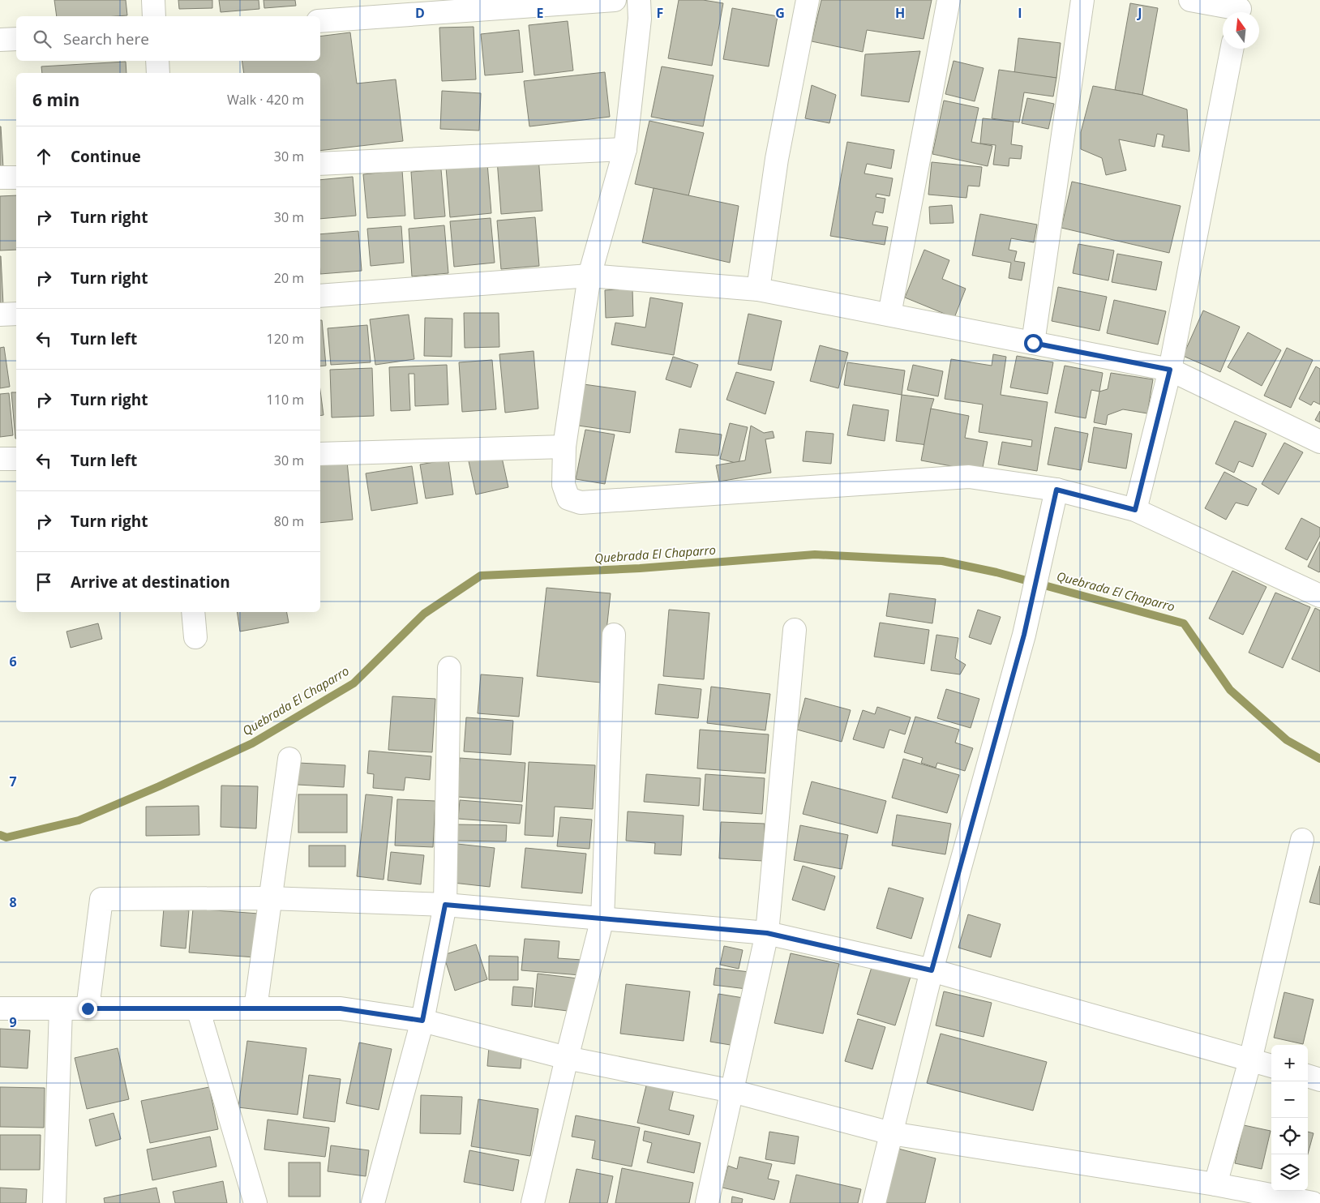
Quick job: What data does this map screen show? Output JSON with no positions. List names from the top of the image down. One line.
{"water":["Quebrada El Chaparro"],"north":"top","page":{"search":"Search here","heading":["6 min","Walk · 420 m"],"list":[["Continue","30 m"],["Turn right","30 m"],["Turn right","20 m"],["Turn left","120 m"],["Turn right","110 m"],["Turn left","30 m"],["Turn right","80 m"],"Arrive at destination"],"map_buttons":["+","−"]},"grid":{"columns":["D","E","F","G","H","I","J"],"rows":["6","7","8","9"]}}
